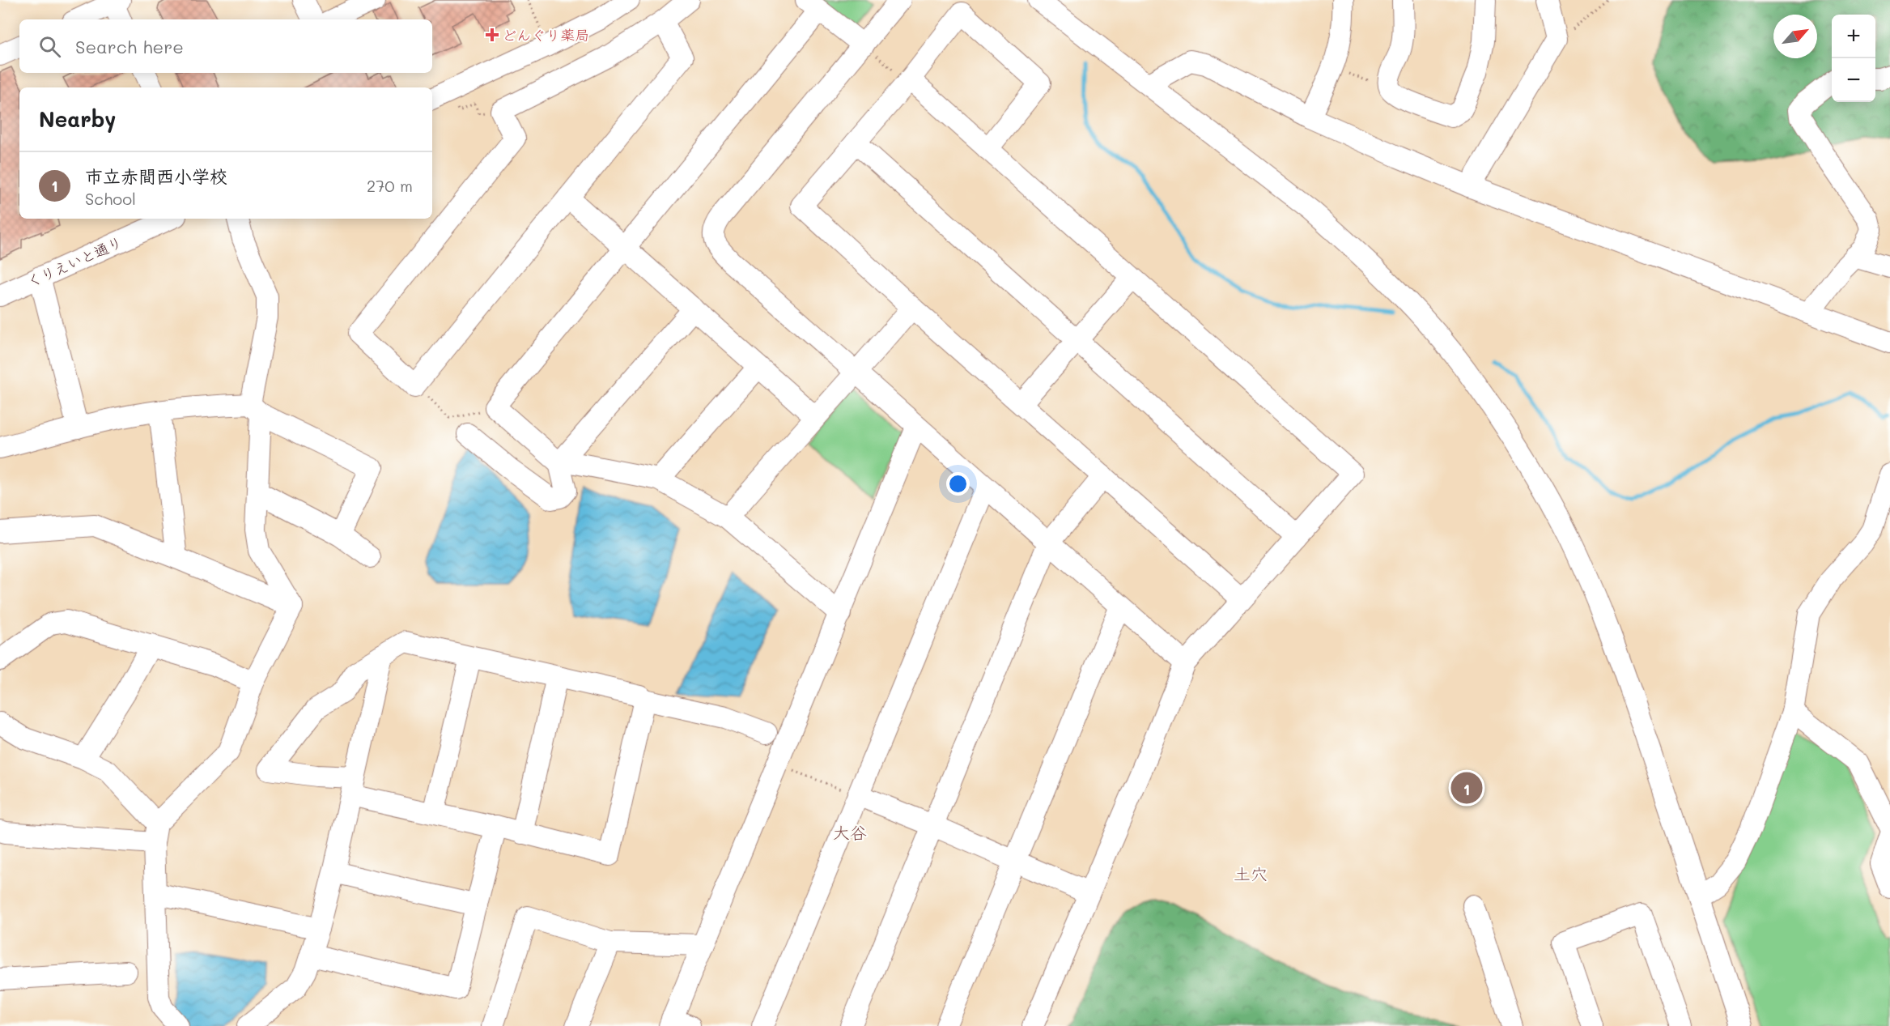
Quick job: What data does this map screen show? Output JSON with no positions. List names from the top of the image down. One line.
{"streets":{"street":["くりえいと通り"]},"districts":["大谷","土穴"],"places":{"health":["どんぐり薬局"]},"north":"top right","page":{"map_buttons":["+","−"],"search":"Search here","heading":"Nearby","list":[{"mark":"1","name":"市立赤間西小学校","note":"School","value":"270 m"}],"pins":"1"}}
